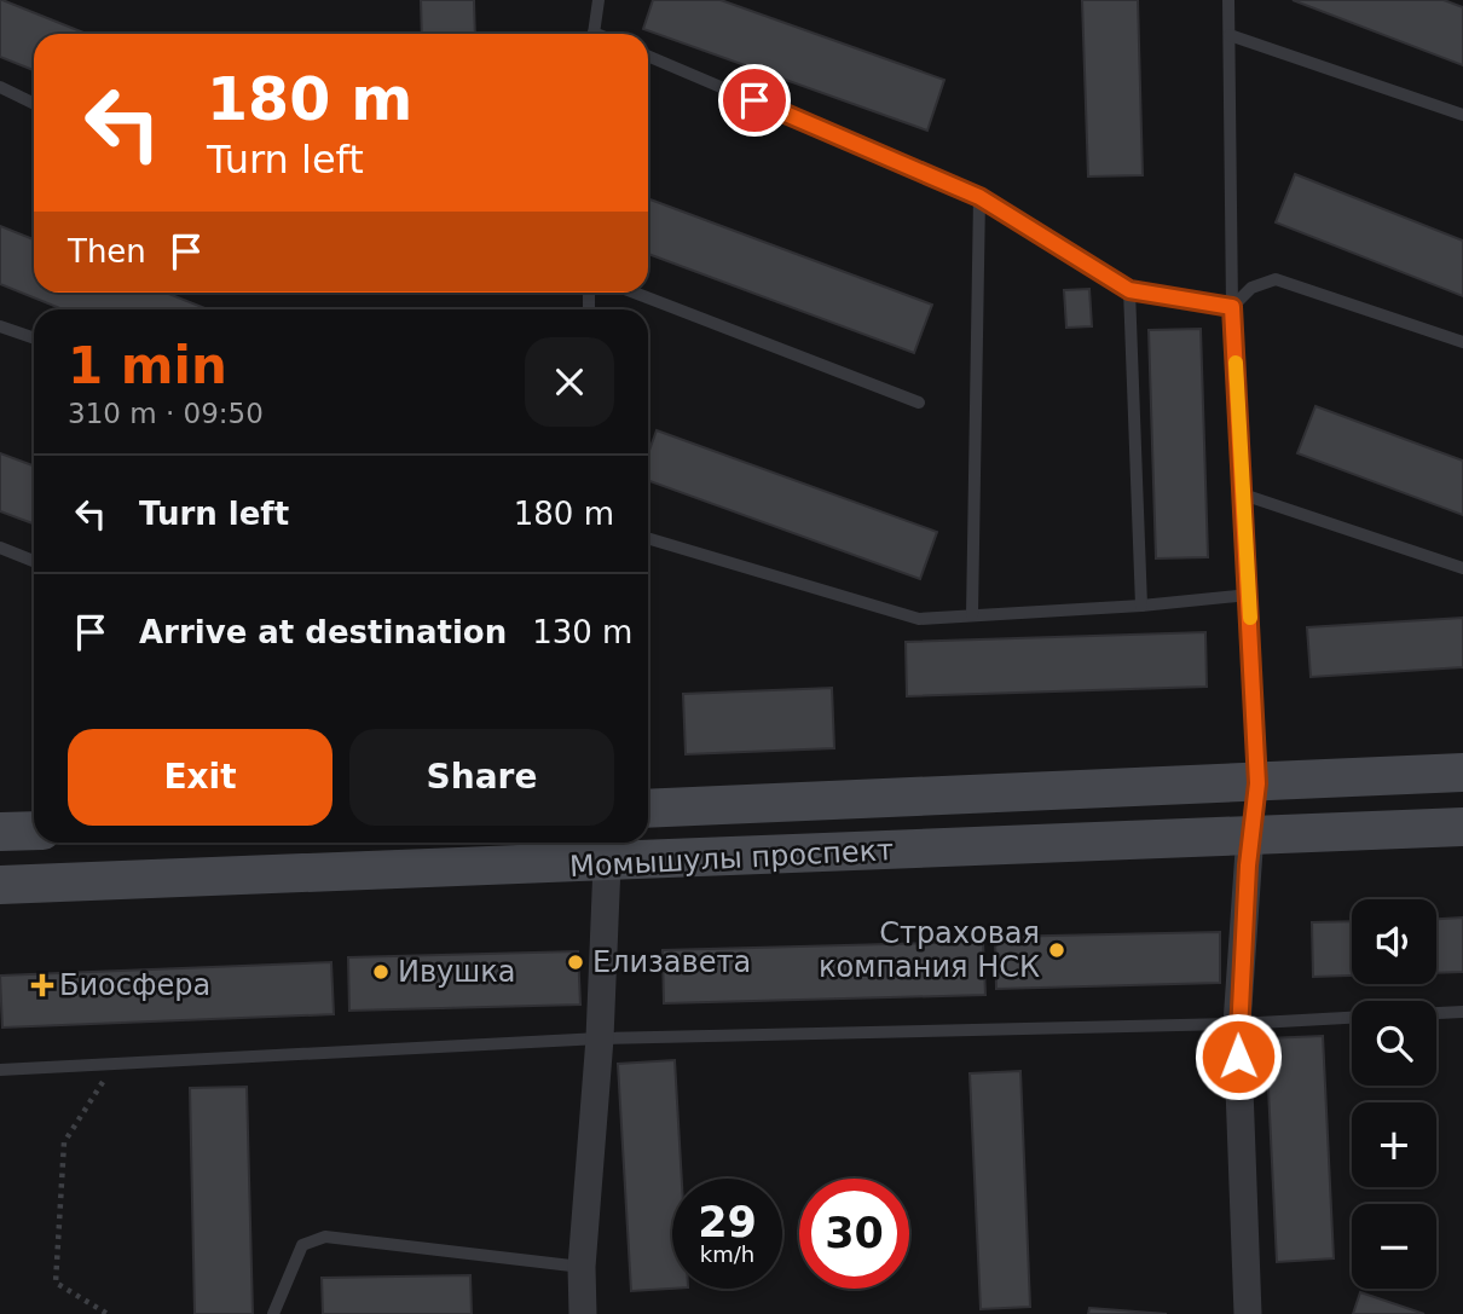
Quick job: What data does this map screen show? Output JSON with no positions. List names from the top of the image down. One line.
{"streets":{"street":["Момышулы проспект"]},"places":{"other":["Страховая компания НСК","Елизавета","Ивушка"],"health":["Биосфера"]},"page":{"turn":["180 m","Turn left"],"then":"Then","heading":["1 min","310 m · 09:50"],"list":[{"name":"Turn left","value":"180 m"},{"name":"Arrive at destination","value":"130 m"}],"buttons":["Exit","Share"],"map_buttons":["+","−"],"speed":"29 km/h","limit":"30"}}
